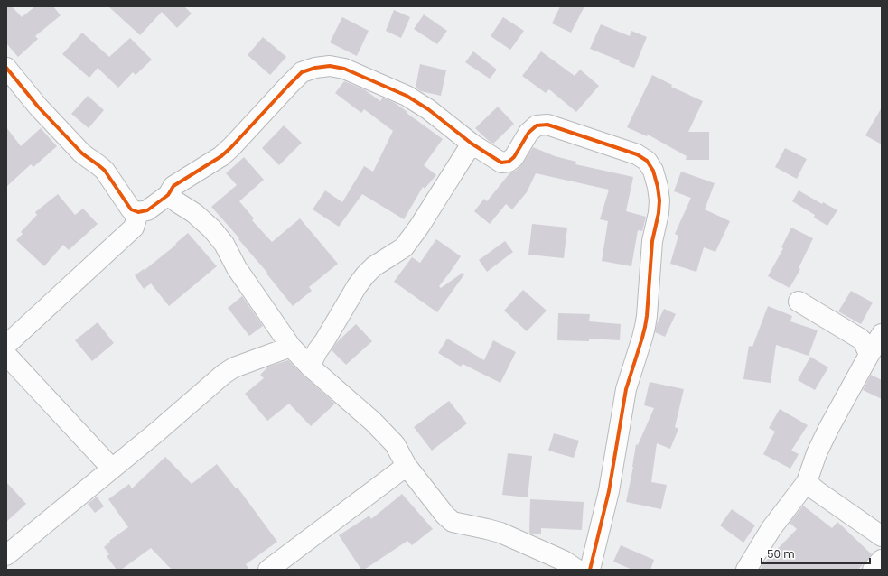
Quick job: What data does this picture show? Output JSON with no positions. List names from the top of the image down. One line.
{"scale_bar":"50 m"}
